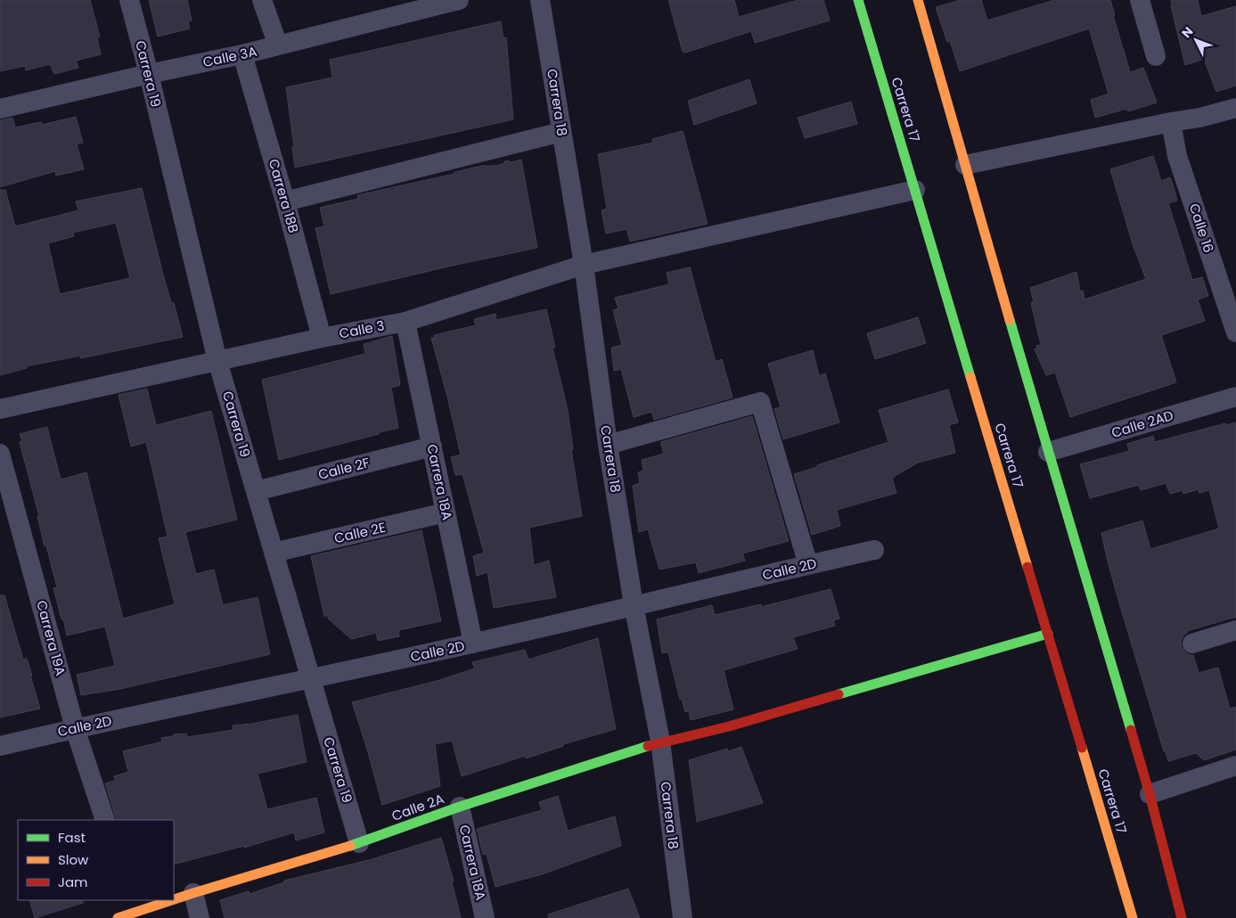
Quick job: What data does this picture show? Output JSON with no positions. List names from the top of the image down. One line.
{"streets":{"street":["Calle 3A","Carrera 19","Carrera 18","Carrera 17","Carrera 18B","Calle 16","Calle 3","Calle 2AD","Calle 2F","Carrera 18A","Calle 2E","Calle 2D","Carrera 19A","Calle 2A"]},"crossings":[["Calle 3A","Carrera 19"],["Calle 3A","Carrera 18B"],["Carrera 19","Calle 3"],["Carrera 19","Calle 2F"],["Carrera 19","Calle 2E"],["Carrera 19","Calle 2D"],["Carrera 19","Calle 2A"],["Carrera 18","Calle 3"],["Carrera 18","Calle 2D"],["Carrera 18","Calle 2A"],["Carrera 17","Calle 3"],["Carrera 17","Calle 2A"],["Carrera 18B","Calle 3"],["Calle 3","Carrera 18A"],["Calle 2F","Carrera 18A"],["Carrera 18A","Calle 2E"],["Carrera 18A","Calle 2D"],["Carrera 18A","Calle 2A"],["Calle 2D","Carrera 19A"]],"legend":["Fast","Slow","Jam"],"north":"top left"}
